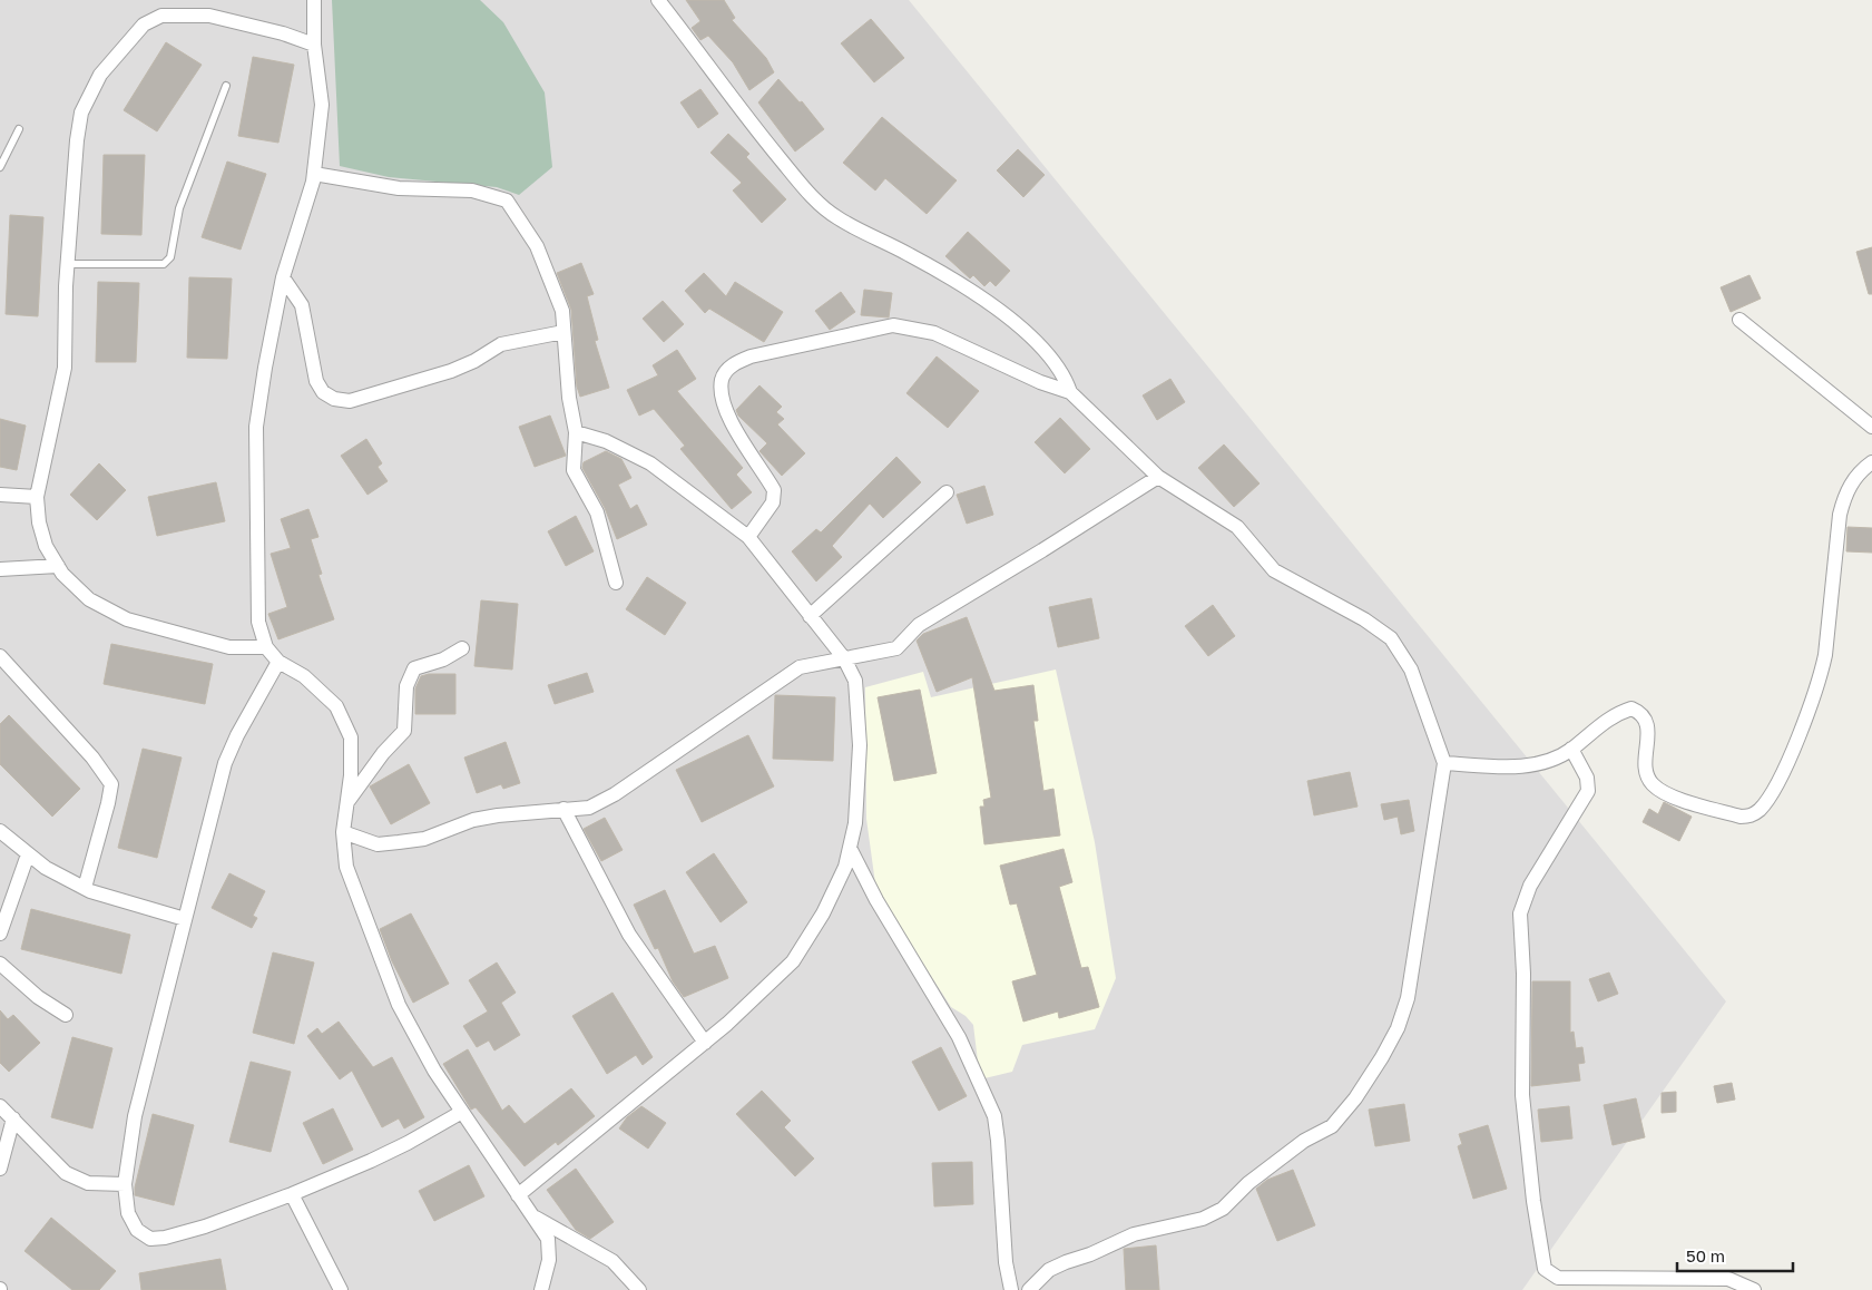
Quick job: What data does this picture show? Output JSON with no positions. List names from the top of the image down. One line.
{"scale_bar":"50 m"}
